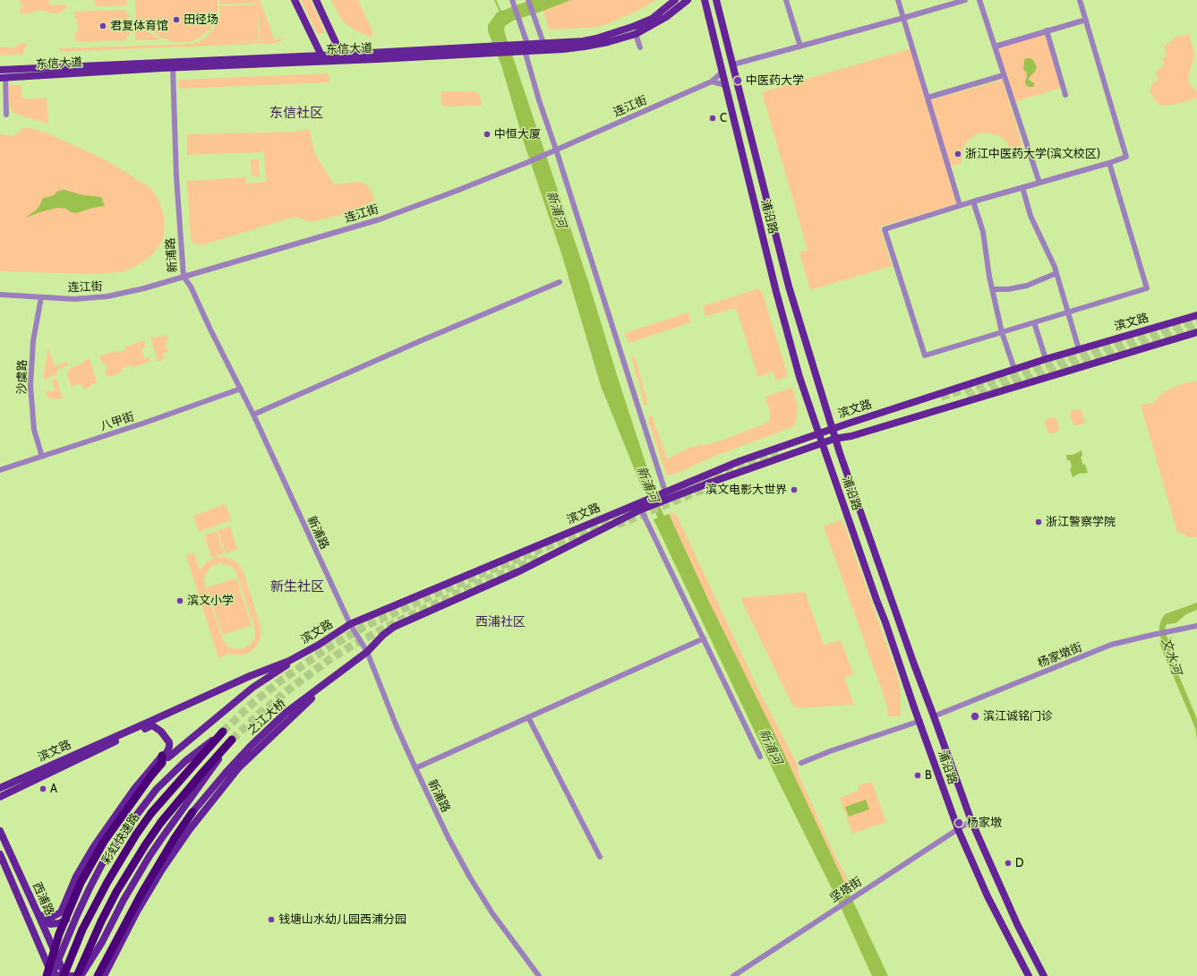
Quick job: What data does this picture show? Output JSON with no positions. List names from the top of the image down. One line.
{"streets":{"highway":["彩虹快速路"],"main road":["东信大道","浦沿路","滨文路","之江大桥","西浦路"],"street":["连江街","新浦路","沙虞路","八甲街","杨家墩街","坚塔街"]},"crossings":[["东信大道","新浦路"],["连江街","浦沿路"],["连江街","新浦路"],["连江街","沙虞路"],["浦沿路","滨文路"],["浦沿路","杨家墩街"],["浦沿路","坚塔街"],["新浦路","滨文路"],["新浦路","八甲街"],["新浦路","之江大桥"],["滨文路","之江大桥"],["沙虞路","八甲街"],["彩虹快速路","西浦路"]],"districts":["东信社区","新生社区","西浦社区"],"water":["新浦河","文水河"],"places":["田径场","君复体育馆","中医药大学","C","中恒大厦","浙江中医药大学(滨文校区)","滨文电影大世界","浙江警察学院","滨文小学","滨江诚铭门诊","B","A","杨家墩","D","钱塘山水幼儿园西浦分园"]}
